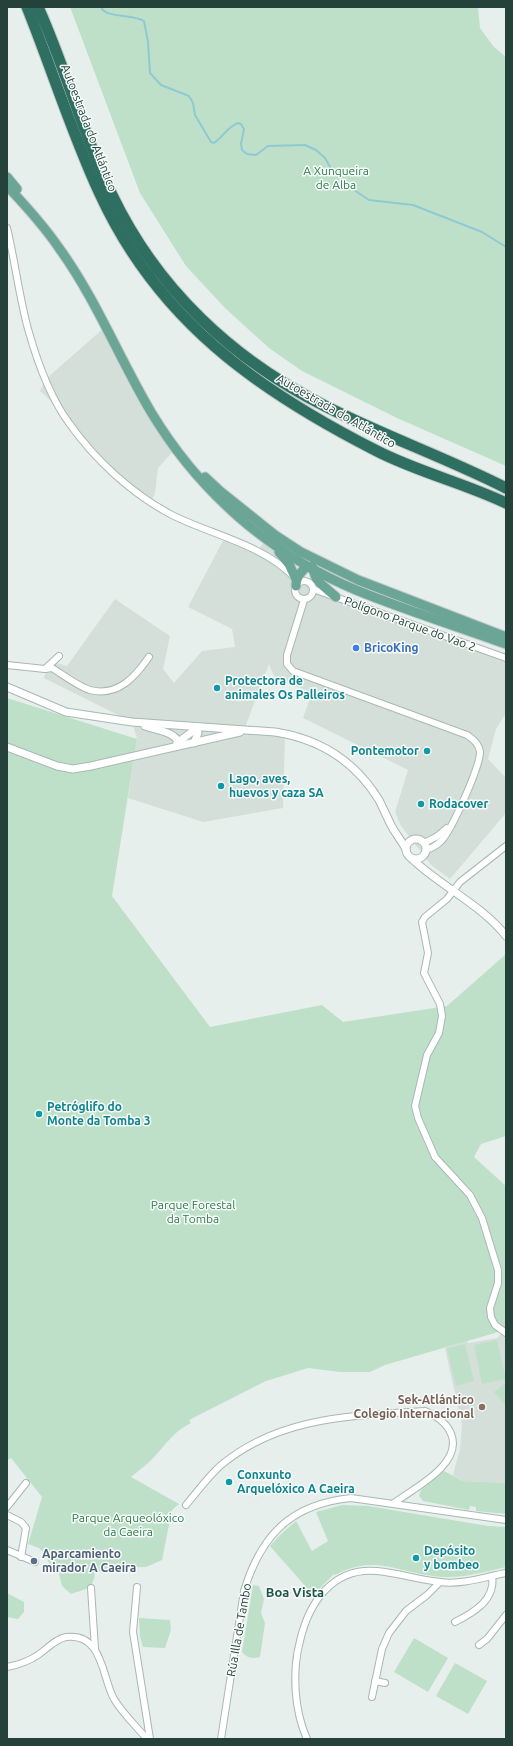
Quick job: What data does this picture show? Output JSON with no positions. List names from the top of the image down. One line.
{"streets":{"highway":["Autoestrada do Atlántico"],"street":["Polígono Parque do Vao 2","Rúa Illa de Tambo"]},"districts":["Boa Vista"],"parks":["A Xunqueira de Alba","Parque Forestal da Tomba","Parque Arqueolóxico da Caeira"],"places":["BricoKing","Protectora de animales Os Palleiros","Pontemotor","Lago, aves, huevos y caza SA","Rodacover","Petróglifo do Monte da Tomba 3","Sek-Atlántico Colegio Internacional","Conxunto Arquelóxico A Caeira","Depósito y bombeo","Aparcamiento mirador A Caeira"]}
